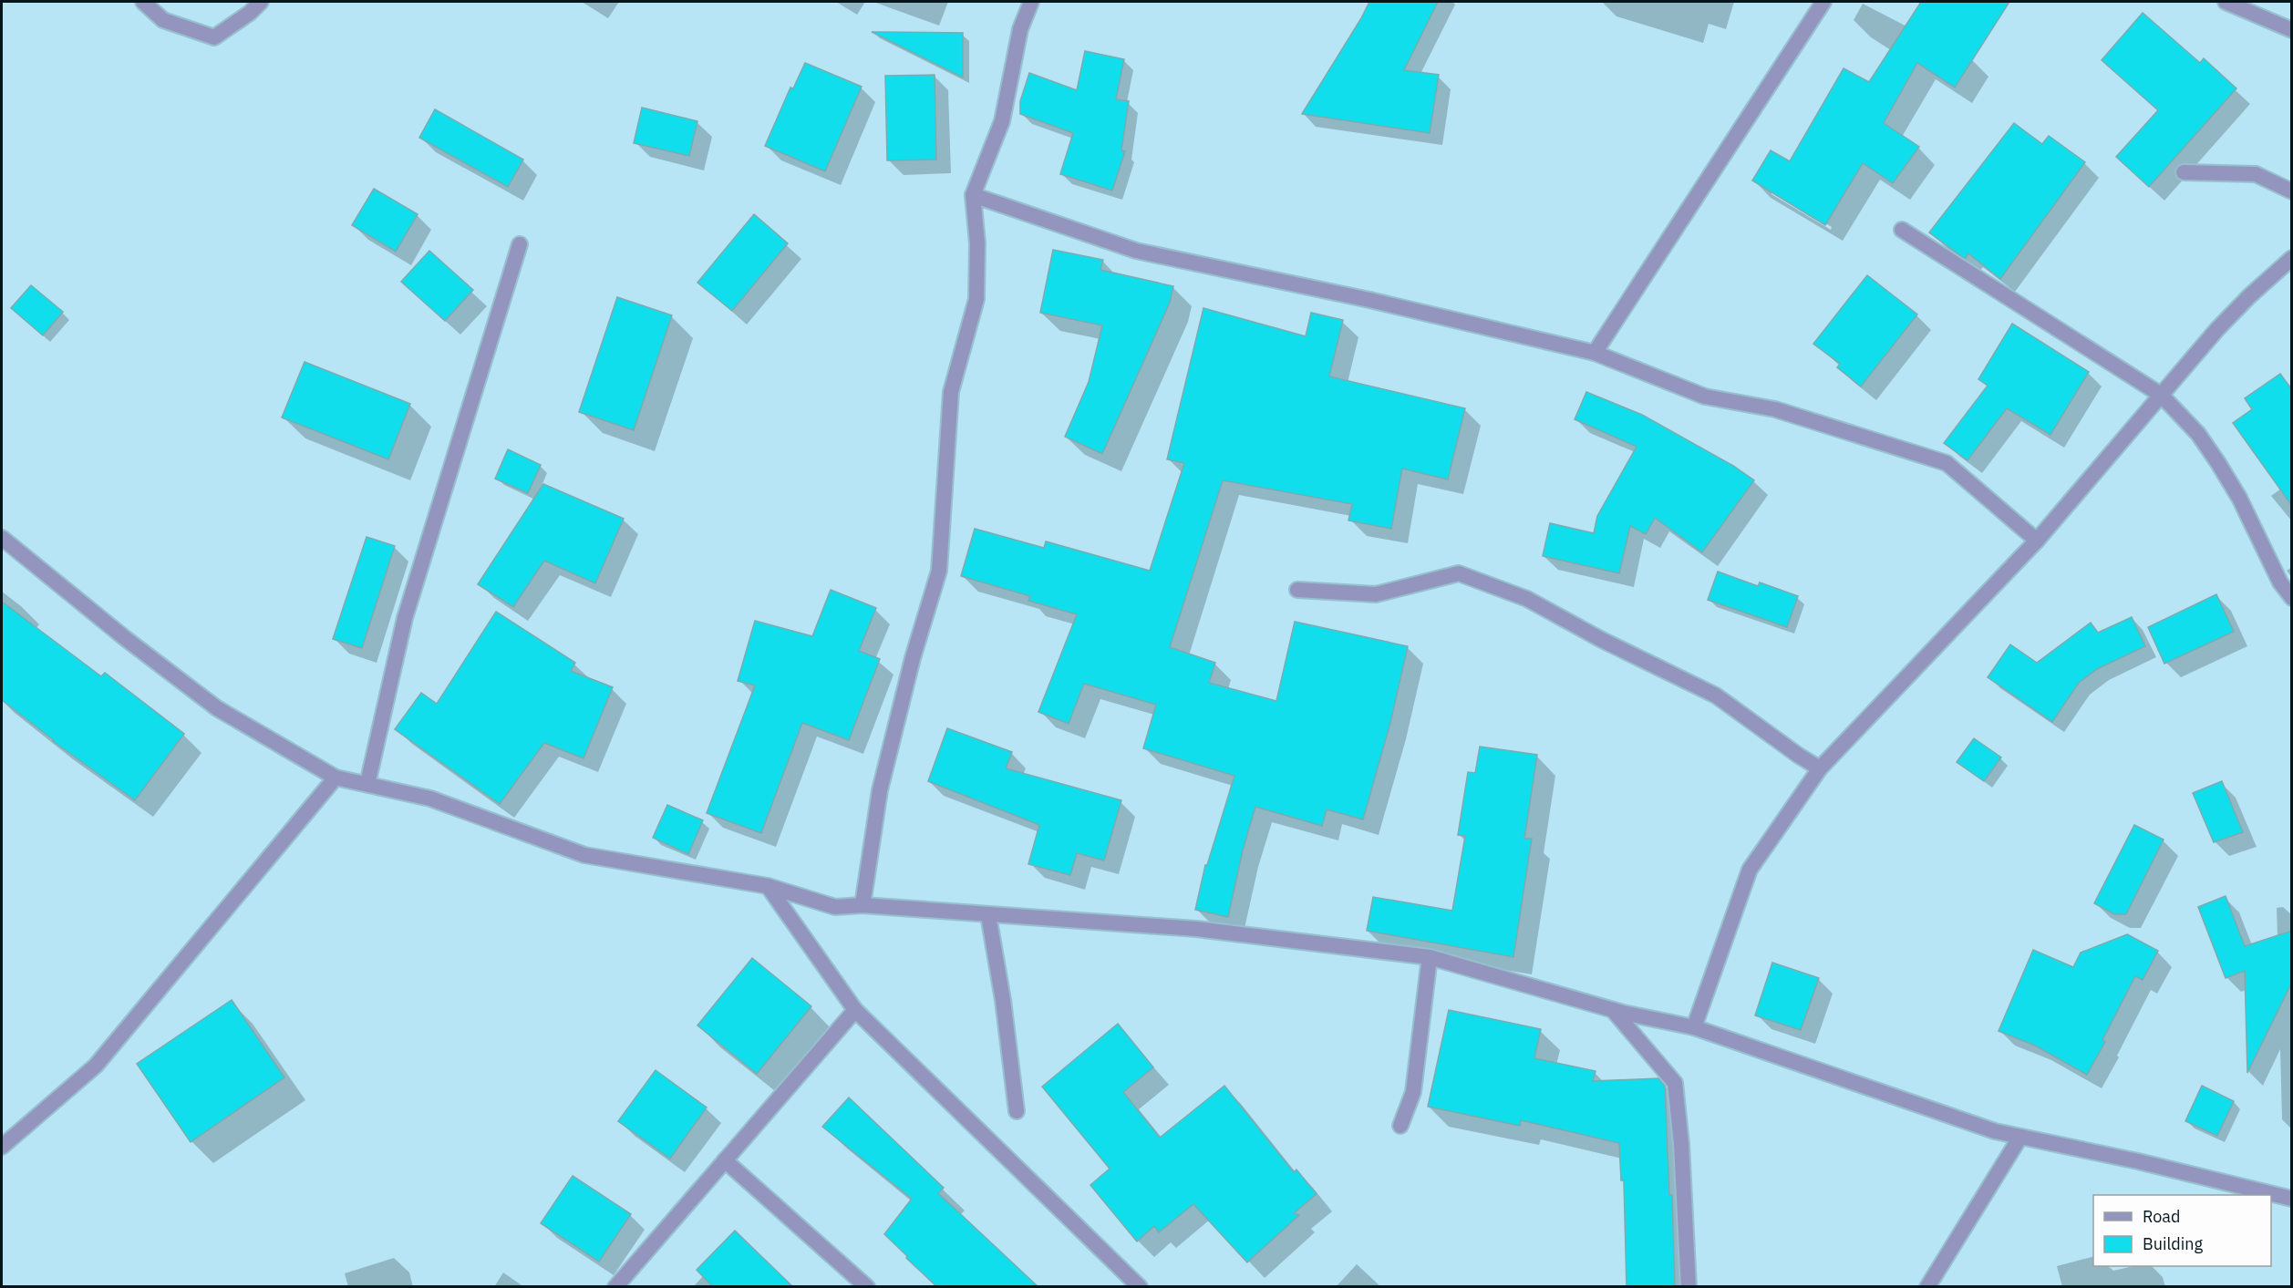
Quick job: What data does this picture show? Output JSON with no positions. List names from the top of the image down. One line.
{"legend":["Road","Building"]}
